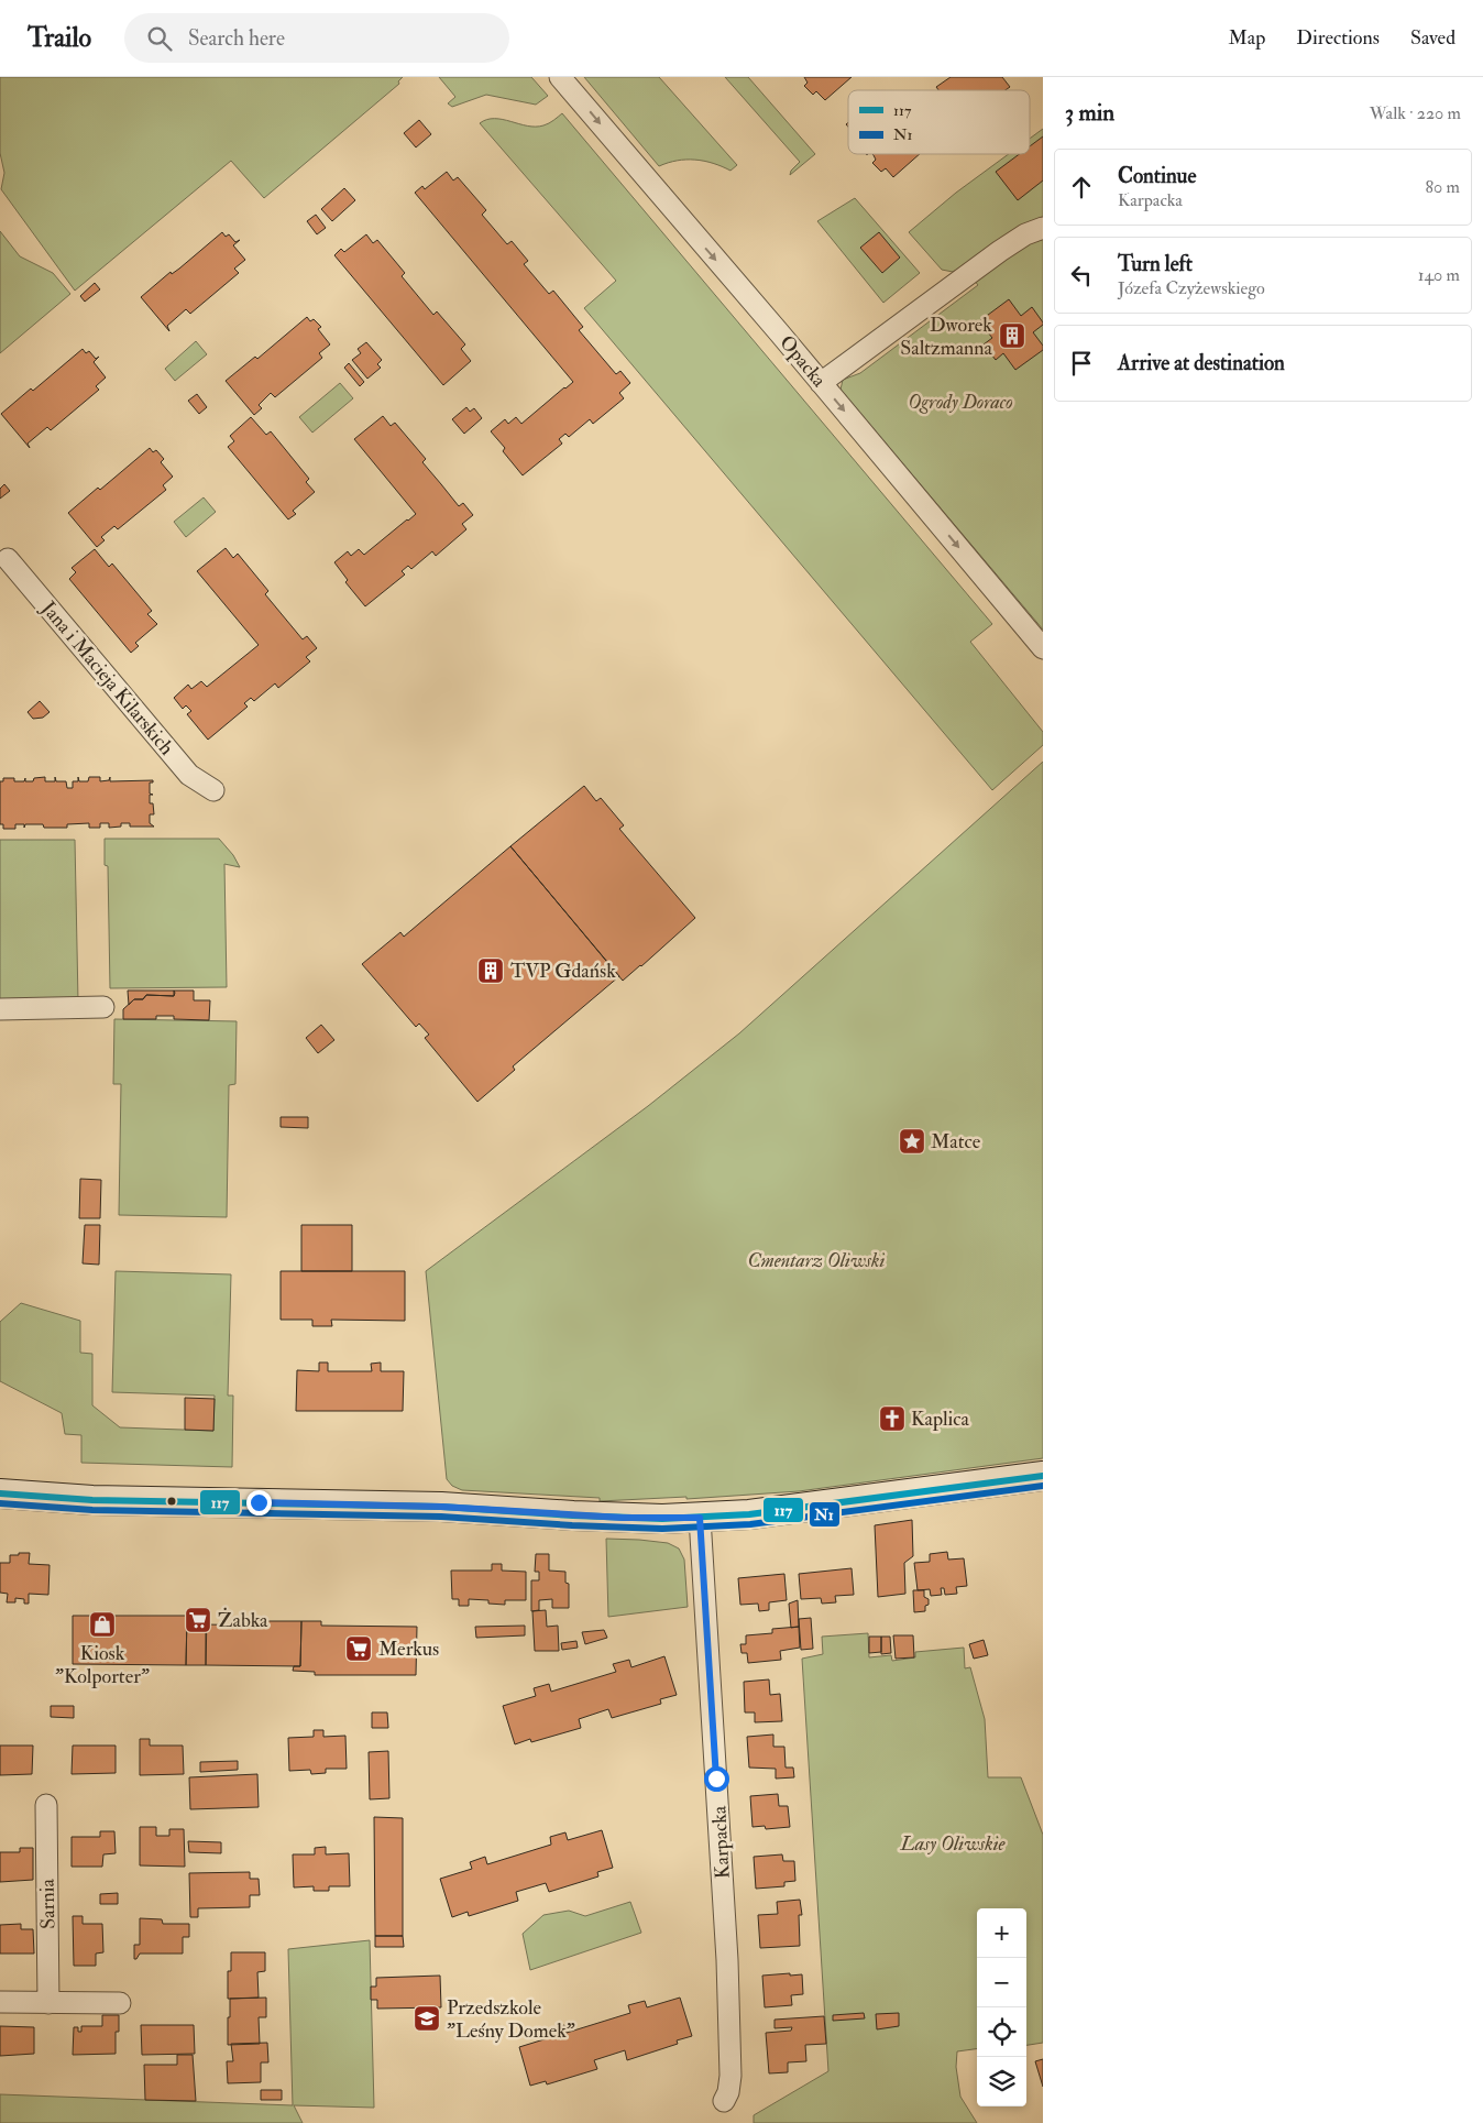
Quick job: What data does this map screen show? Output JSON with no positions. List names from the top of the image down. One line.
{"streets":{"street":["Opacka","Jana i Macieja Kilarskich","Karpacka","Sarnia"]},"one_way":["Opacka"],"parks":["Ogrody Doraco","Cmentarz Oliwski","Lasy Oliwskie"],"places":{"building":["Dworek Saltzmanna","TVP Gdańsk"],"place":["Matce"],"church":["Kaplica"],"supermarket":["Żabka","Merkus"],"shop":["Kiosk \"Kolporter\""],"school or university":["Przedszkole \"Leśny Domek\""]},"lines":["transit line 117","transit line N1"],"legend":["117","N1"],"page":{"header":"Trailo","search":"Search here","nav":["Map","Directions","Saved"],"heading":["3 min","Walk · 220 m"],"list":[["Continue","Karpacka","80 m"],["Turn left","Józefa Czyżewskiego","140 m"],"Arrive at destination"],"map_buttons":["+","−"]}}
